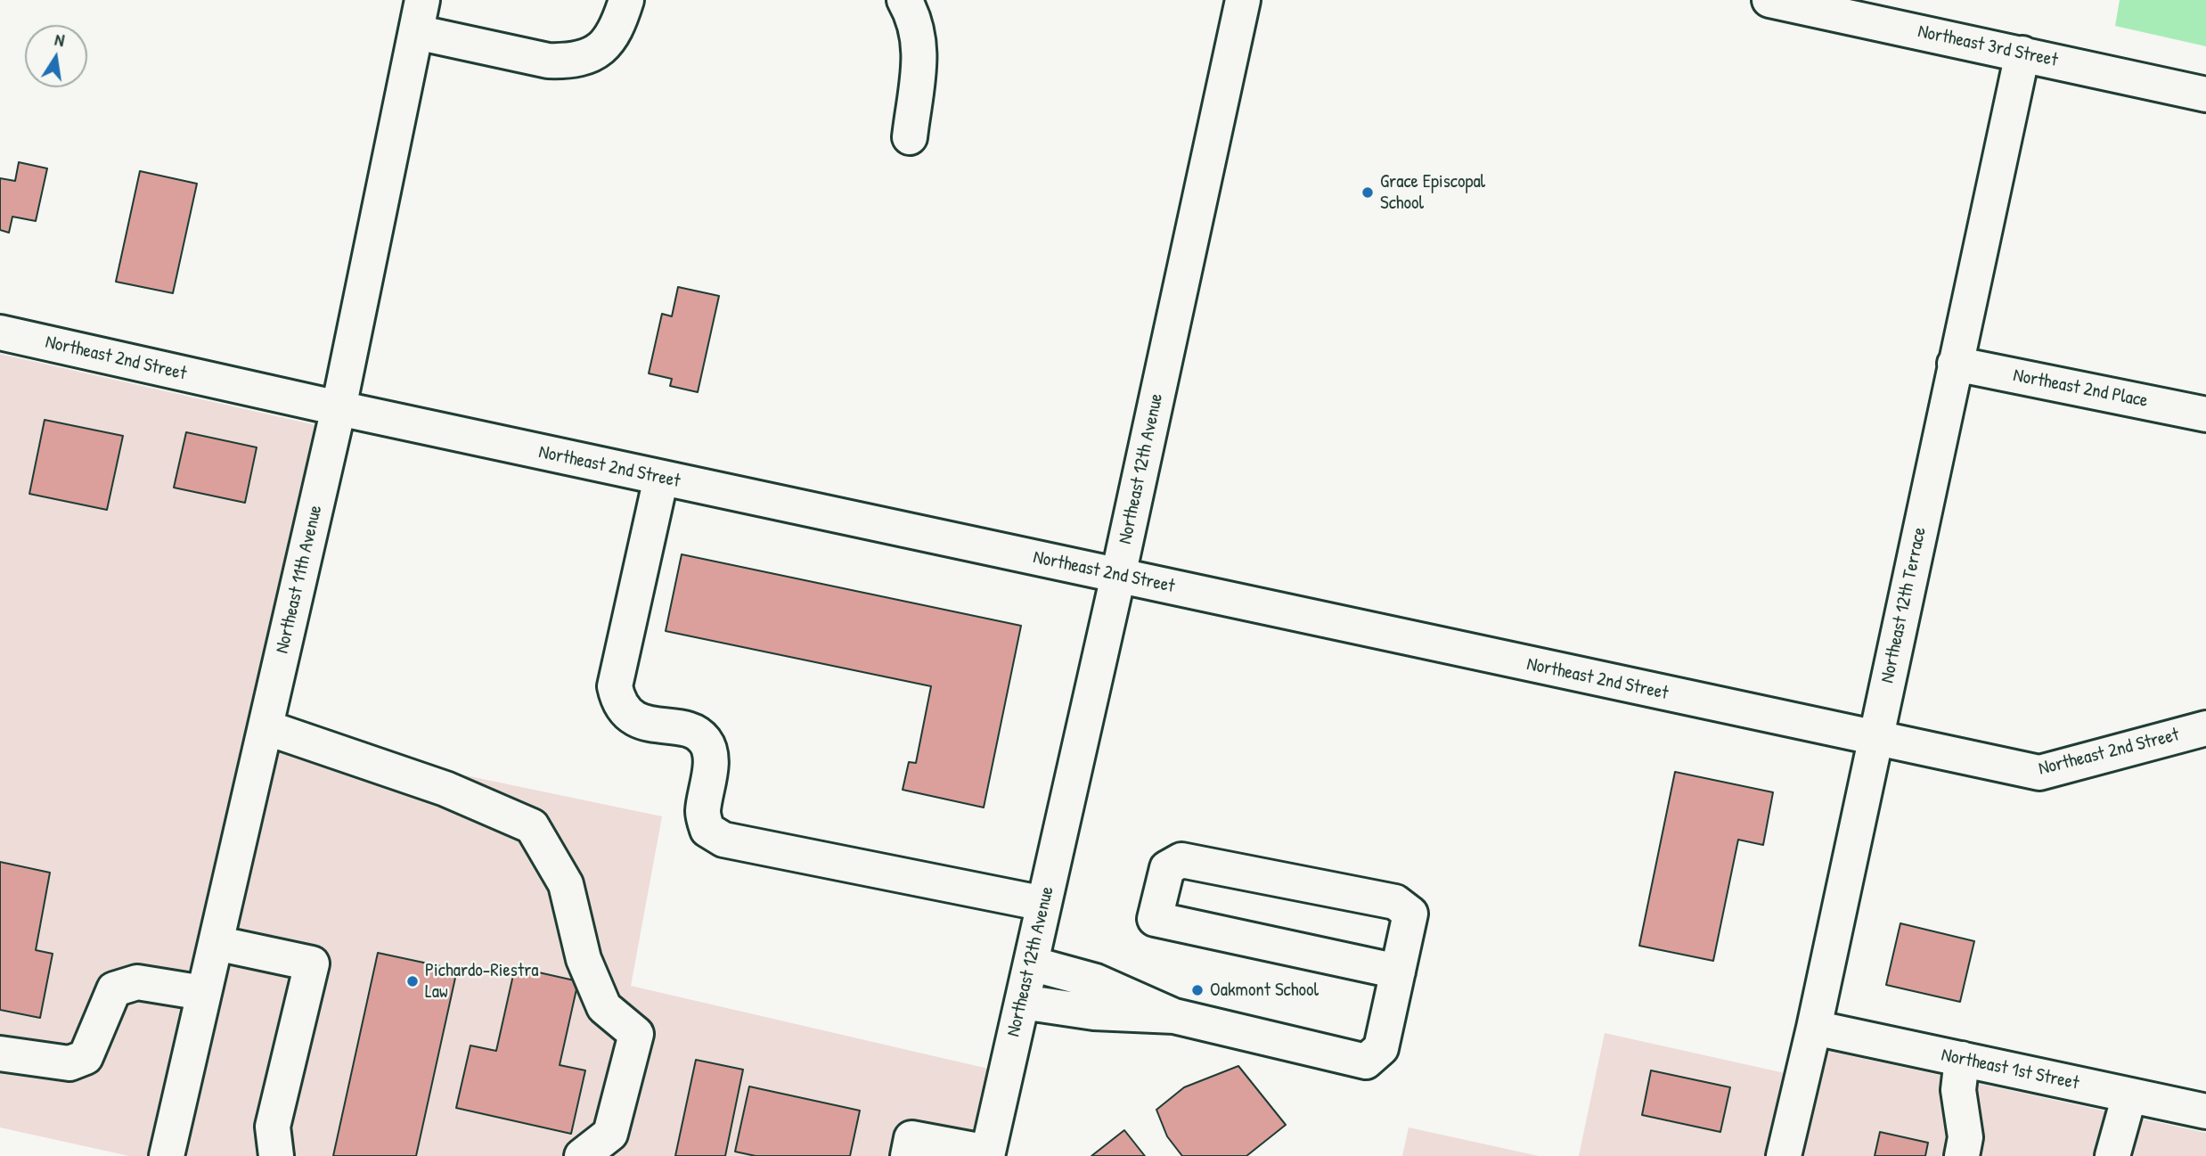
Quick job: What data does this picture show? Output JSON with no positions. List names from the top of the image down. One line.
{"streets":{"street":["Northeast 3rd Street","Northeast 2nd Street","Northeast 2nd Place","Northeast 12th Avenue","Northeast 11th Avenue","Northeast 12th Terrace","Northeast 1st Street"]},"crossings":[["Northeast 3rd Street","Northeast 12th Terrace"],["Northeast 2nd Street","Northeast 12th Avenue"],["Northeast 2nd Street","Northeast 11th Avenue"],["Northeast 2nd Street","Northeast 12th Terrace"],["Northeast 2nd Place","Northeast 12th Terrace"],["Northeast 12th Terrace","Northeast 1st Street"]],"places":["Grace Episcopal School","Pichardo-Riestra Law","Oakmont School"],"north":"top"}
